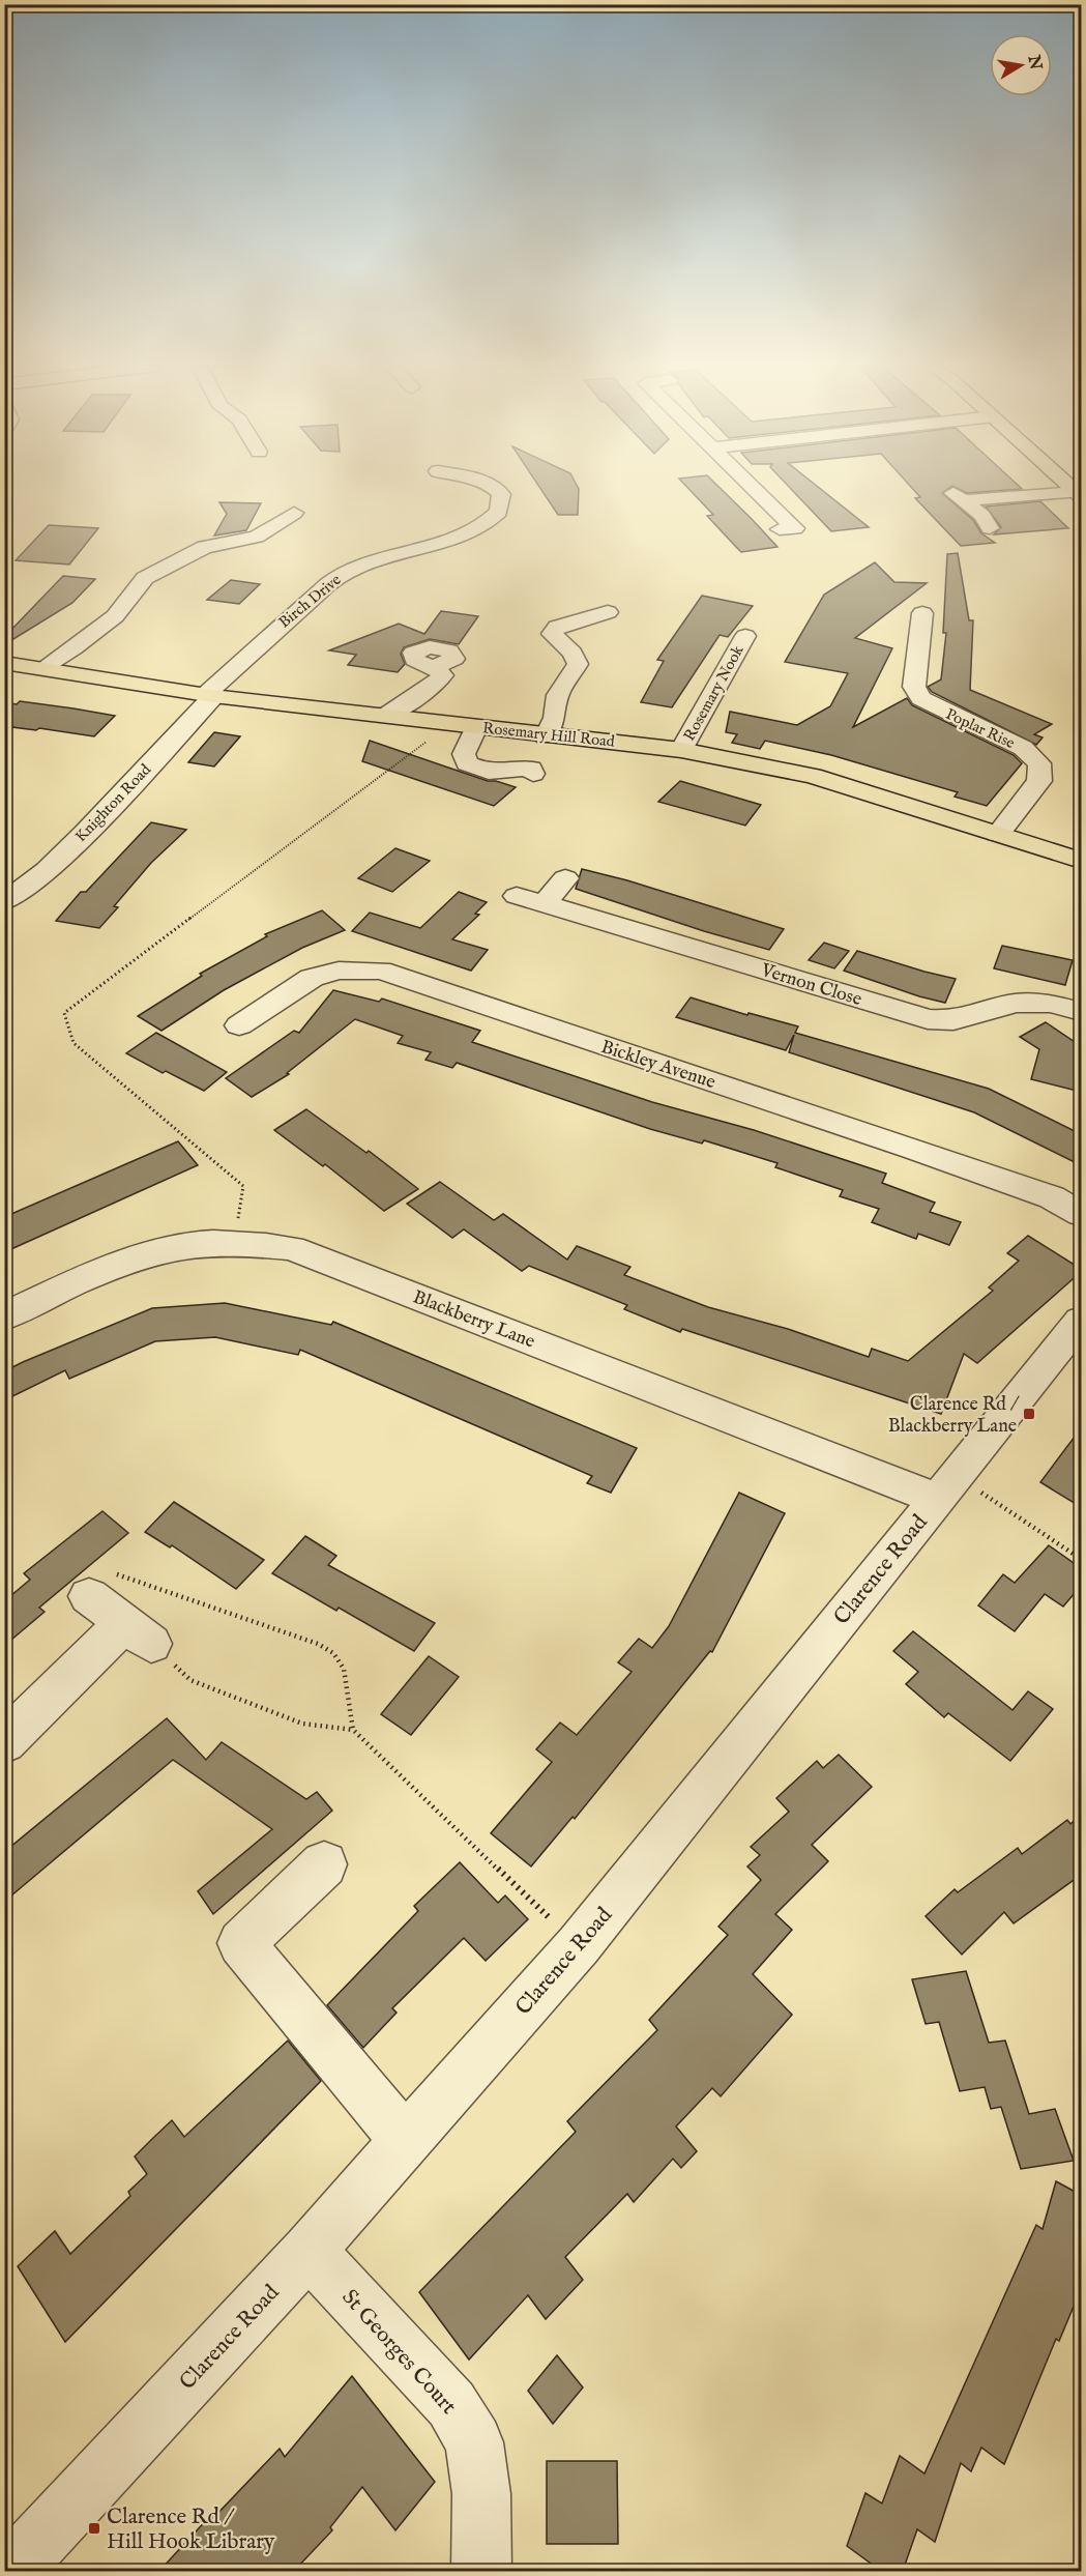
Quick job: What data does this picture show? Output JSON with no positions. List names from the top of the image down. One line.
{"streets":{"main road":["Rosemary Hill Road"],"street":["Birch Drive","Rosemary Nook","Poplar Rise","Knighton Road","Vernon Close","Bickley Avenue","Blackberry Lane","Clarence Road","St Georges Court"]},"crossings":[["Birch Drive","Rosemary Hill Road"],["Birch Drive","Knighton Road"],["Rosemary Nook","Rosemary Hill Road"],["Poplar Rise","Rosemary Hill Road"],["Rosemary Hill Road","Knighton Road"],["Blackberry Lane","Clarence Road"],["Clarence Road","St Georges Court"]],"places":{"transit":["Clarence Rd / Blackberry Lane","Clarence Rd / Hill Hook Library"]},"north":"right"}
